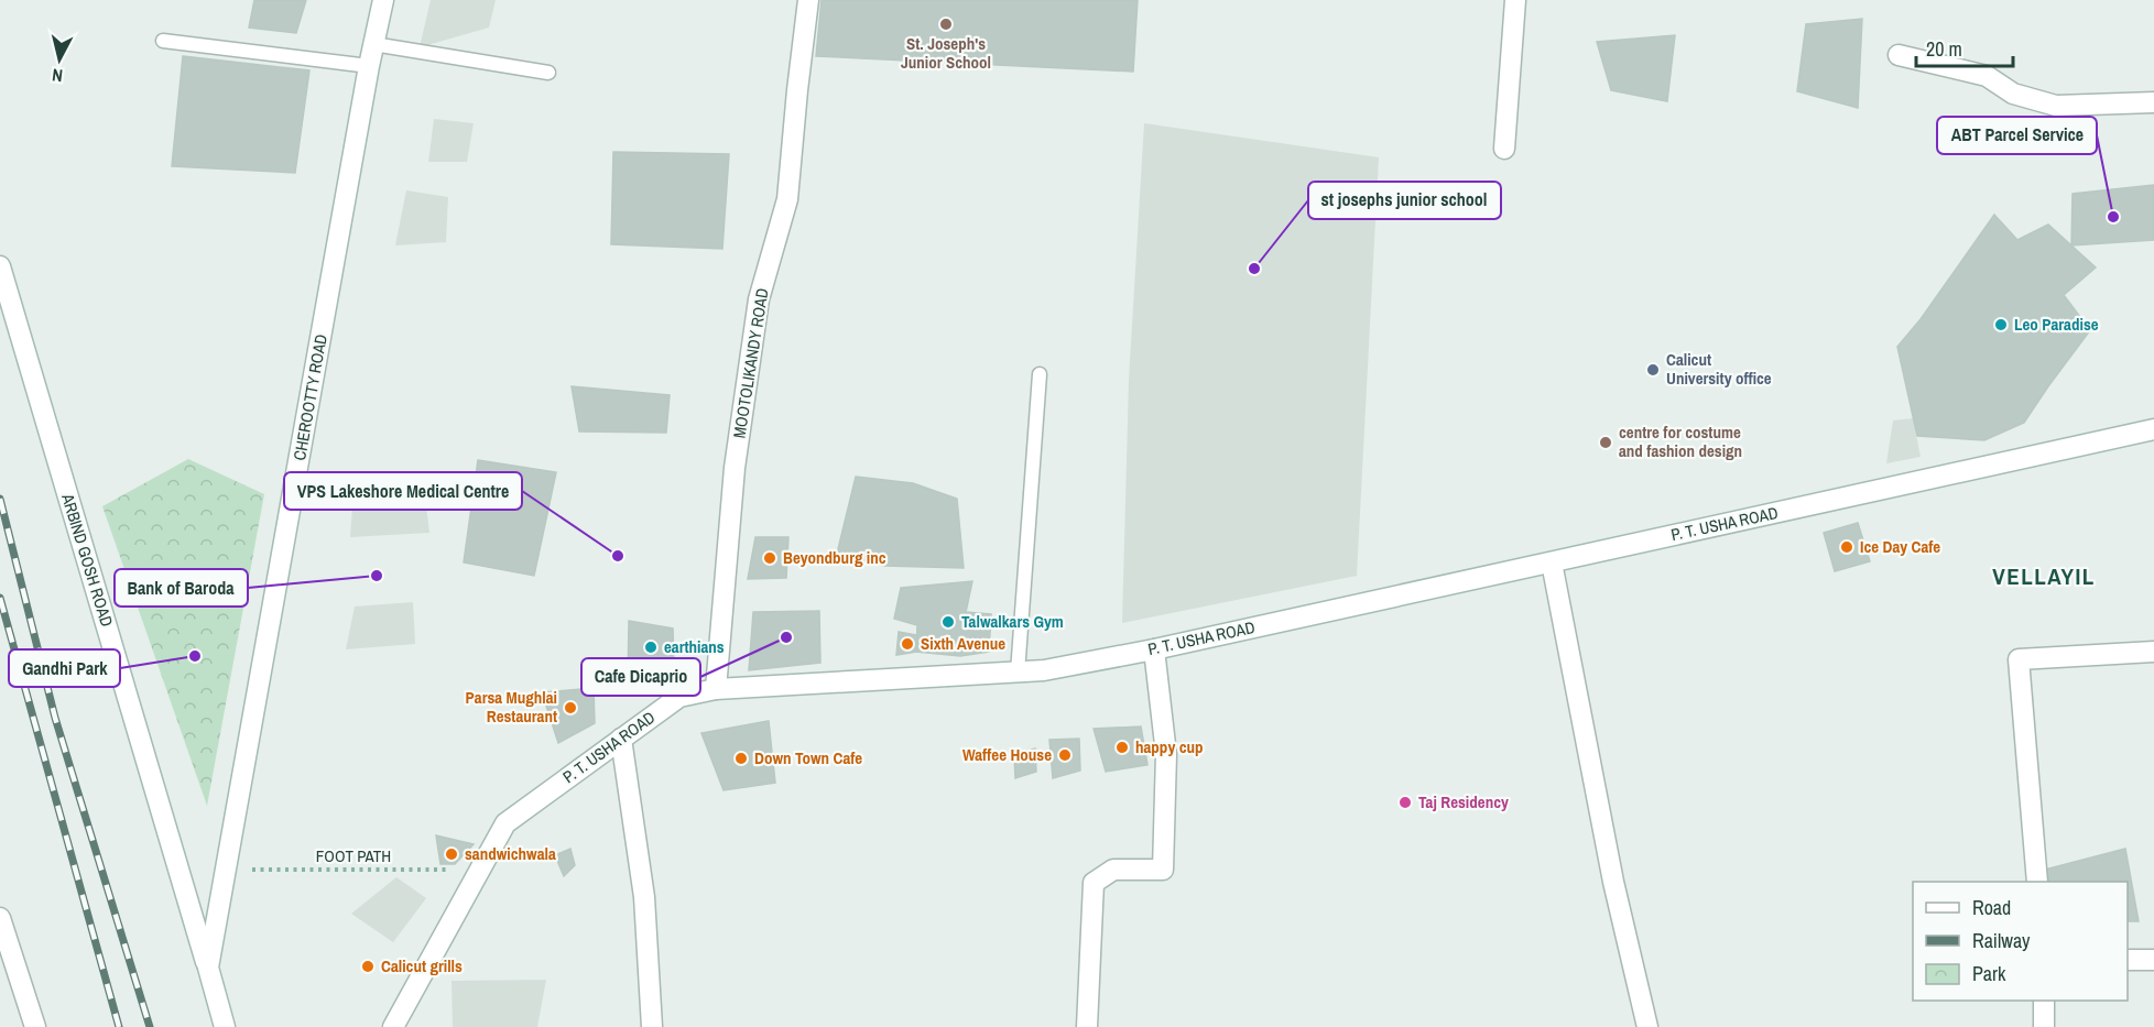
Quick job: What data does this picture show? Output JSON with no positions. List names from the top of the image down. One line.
{"streets":{"street":["MOOTOLIKANDY ROAD","CHEROOTTY ROAD","P. T. USHA ROAD","ARBIND GOSH ROAD"],"path":["FOOT PATH"]},"crossings":[["MOOTOLIKANDY ROAD","P. T. USHA ROAD"],["CHEROOTTY ROAD","ARBIND GOSH ROAD"],["CHEROOTTY ROAD","FOOT PATH"],["P. T. USHA ROAD","FOOT PATH"]],"districts":["VELLAYIL"],"places":["St. Joseph's Junior School","ABT Parcel Service","st josephs junior school","Leo Paradise","Calicut University office","centre for costume and fashion design","Ice Day Cafe","VPS Lakeshore Medical Centre","Beyondburg inc","Bank of Baroda","Talwalkars Gym","Cafe Dicaprio","Sixth Avenue","earthians","Gandhi Park","Parsa Mughlai Restaurant","happy cup","Waffee House","Down Town Cafe","Taj Residency","sandwichwala","Calicut grills"],"legend":["Road","Railway","Park"],"scale_bar":"20 m","north":"bottom"}
